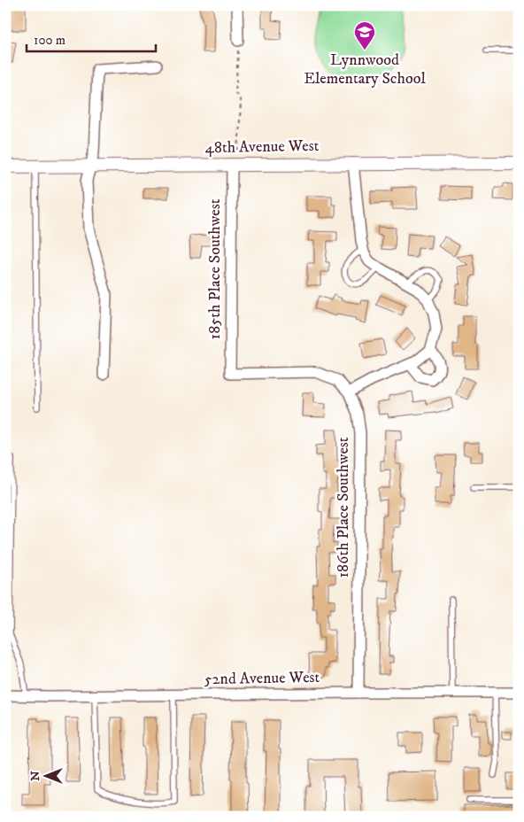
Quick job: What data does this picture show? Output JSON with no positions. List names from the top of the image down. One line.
{"streets":{"street":["48th Avenue West","185th Place Southwest","186th Place Southwest","52nd Avenue West"]},"crossings":[["48th Avenue West","185th Place Southwest"],["185th Place Southwest","186th Place Southwest"],["186th Place Southwest","52nd Avenue West"]],"places":{"school or university":["Lynnwood Elementary School"]},"scale_bar":"100 m","north":"left"}
